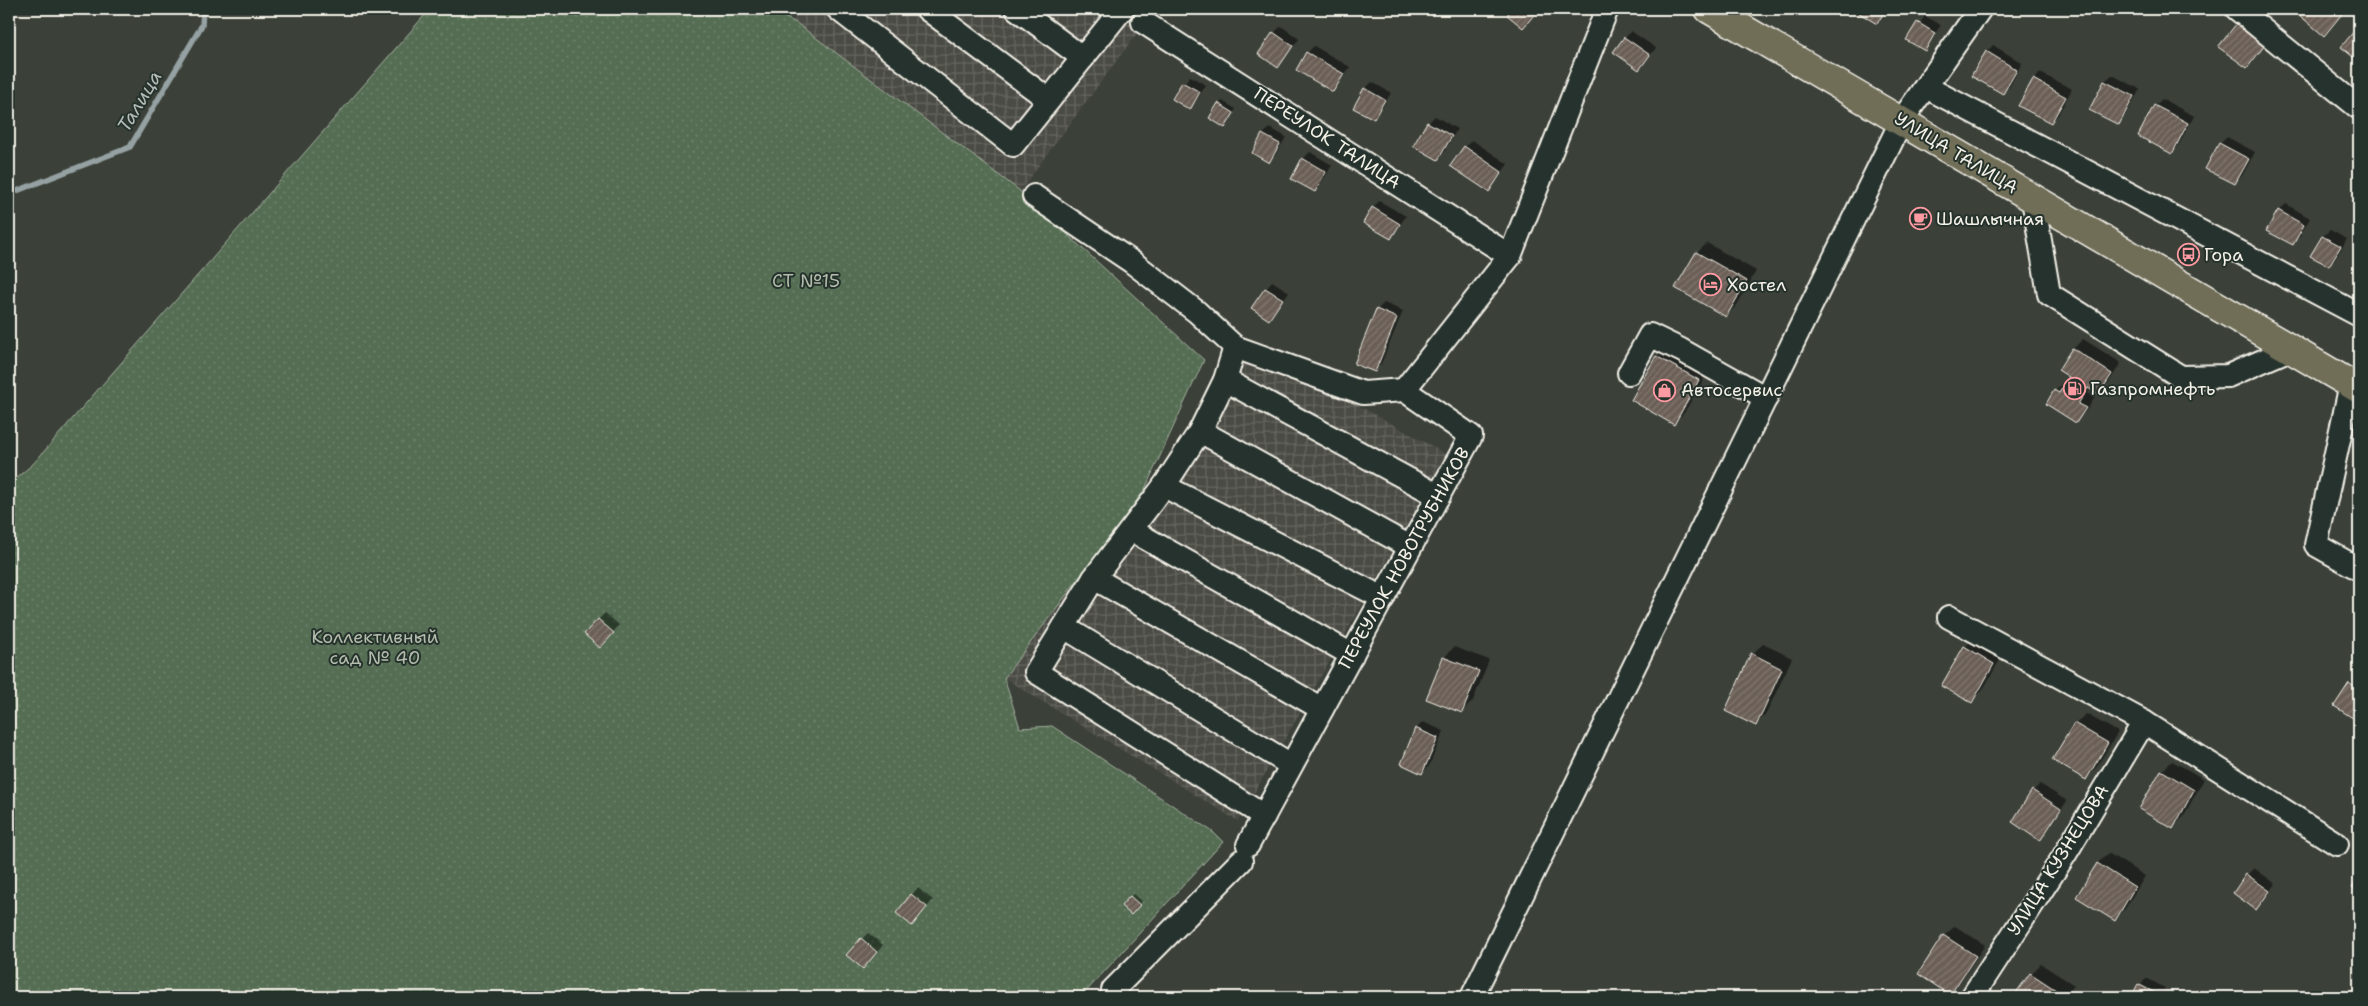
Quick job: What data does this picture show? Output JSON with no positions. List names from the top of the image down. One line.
{"streets":{"main road":["УЛИЦА ТАЛИЦА"],"street":["ПЕРЕУЛОК ТАЛИЦА","ПЕРЕУЛОК НОВОТРУБНИКОВ","УЛИЦА КУЗНЕЦОВА"]},"water":["Талица"],"parks":["СТ №15","Коллективный сад № 40"],"places":{"cafe":["Шашлычная"],"bus stop":["Гора"],"hotel":["Хостел"],"fuel station":["Газпромнефть"],"shop":["Автосервис"]}}
